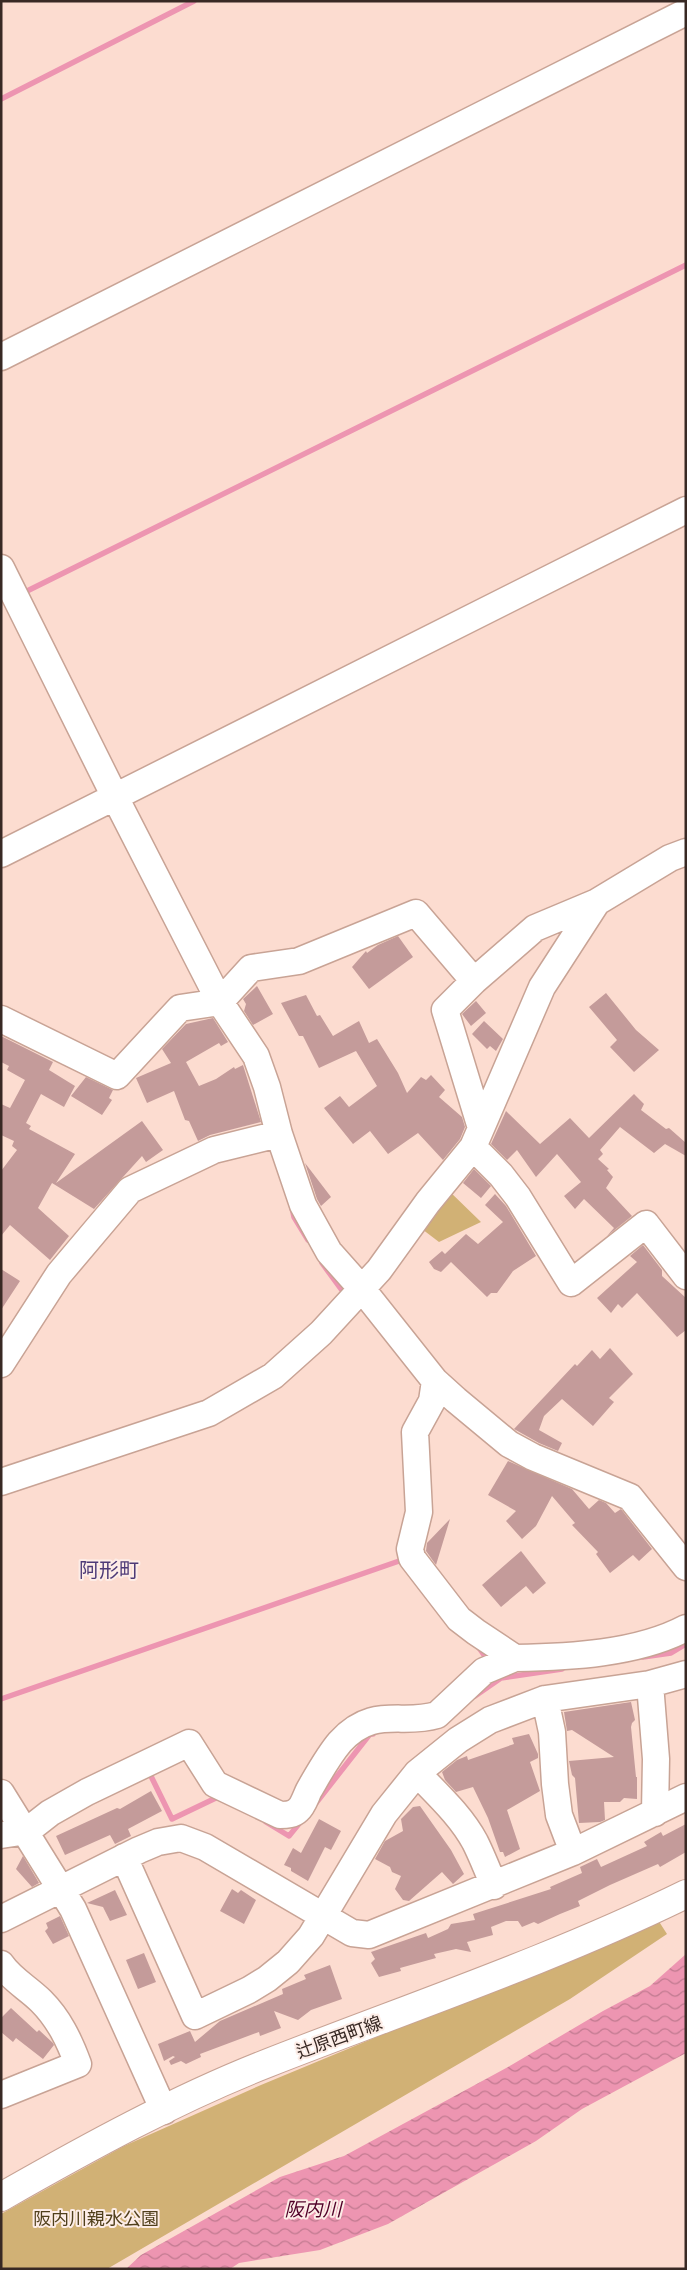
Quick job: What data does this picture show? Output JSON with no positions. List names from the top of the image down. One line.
{"streets":{"main road":["辻原西町線"]},"districts":["阿形町"],"water":["阪内川"],"parks":["阪内川親水公園"]}
